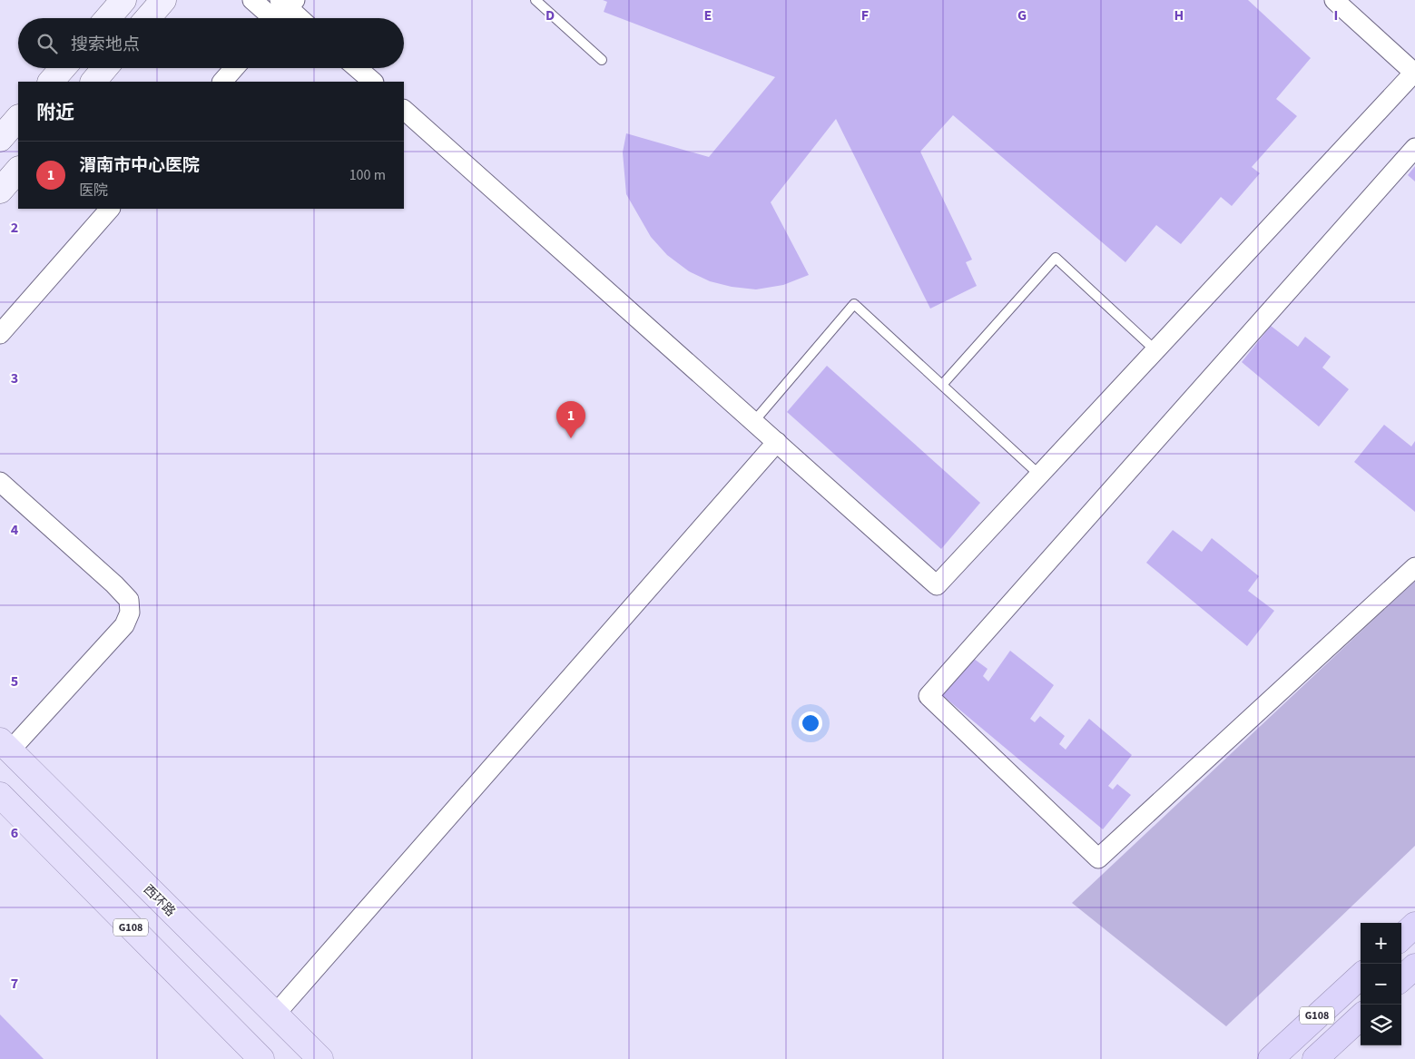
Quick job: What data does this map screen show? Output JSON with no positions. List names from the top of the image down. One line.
{"streets":{"highway":["G108"],"main road":["西环路"]},"page":{"search":"搜索地点","heading":"附近","list":[{"mark":"1","name":"渭南市中心医院","note":"医院","value":"100 m"}],"pins":"1","map_buttons":["+","−"]},"grid":{"columns":["D","E","F","G","H","I"],"rows":["2","3","4","5","6","7"]}}
